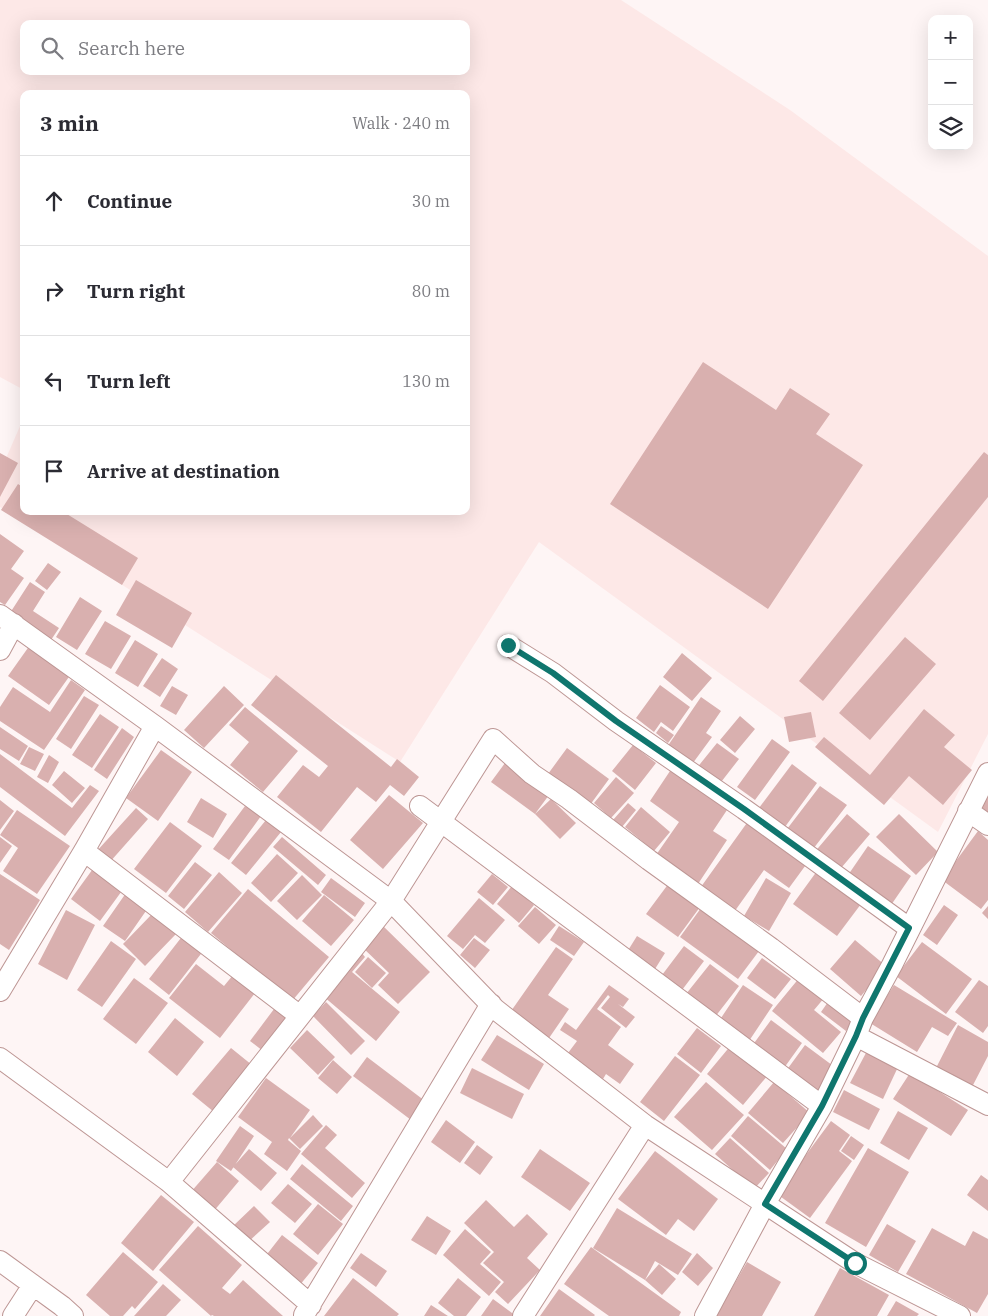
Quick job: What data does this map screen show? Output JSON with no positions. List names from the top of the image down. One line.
{"page":{"map_buttons":["+","−"],"search":"Search here","heading":["3 min","Walk · 240 m"],"list":[["Continue","30 m"],["Turn right","80 m"],["Turn left","130 m"],"Arrive at destination"]}}
